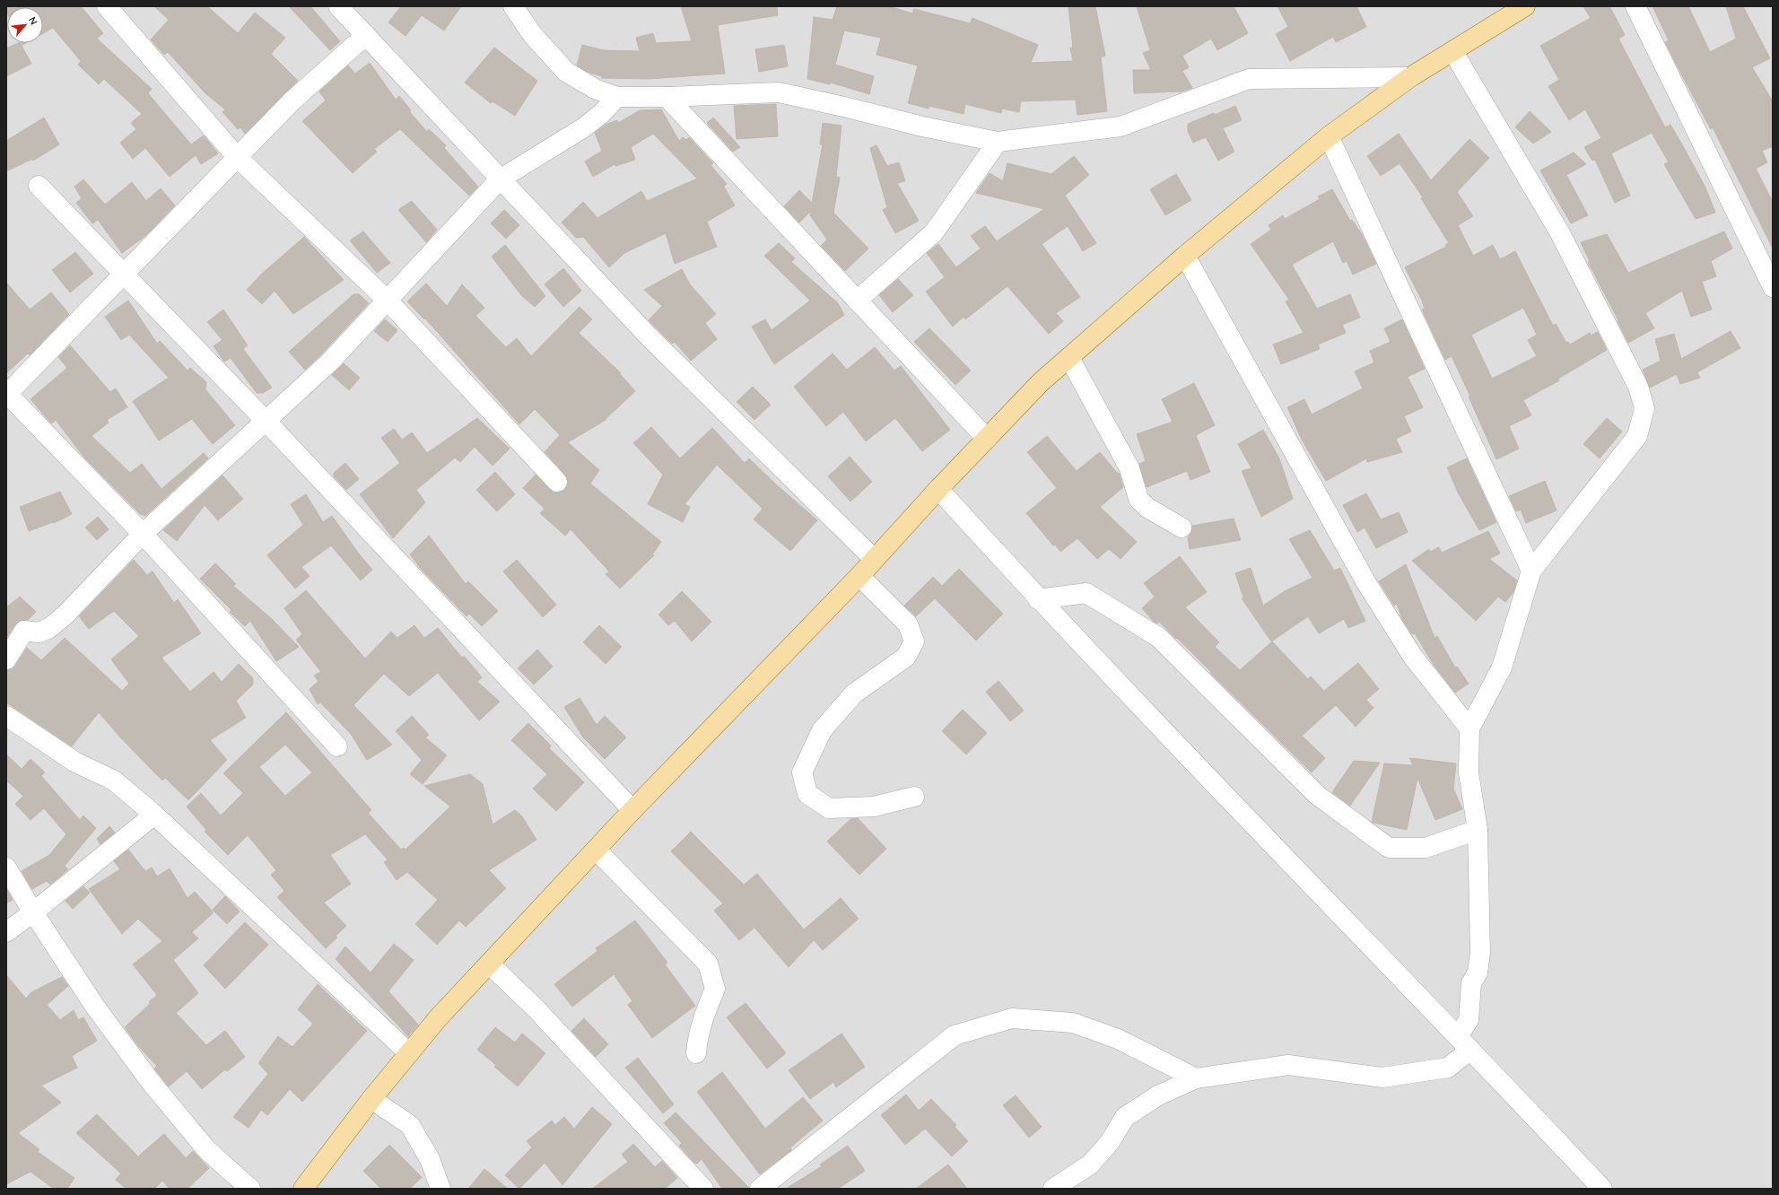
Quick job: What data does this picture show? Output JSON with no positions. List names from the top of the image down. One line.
{"north":"top right"}
